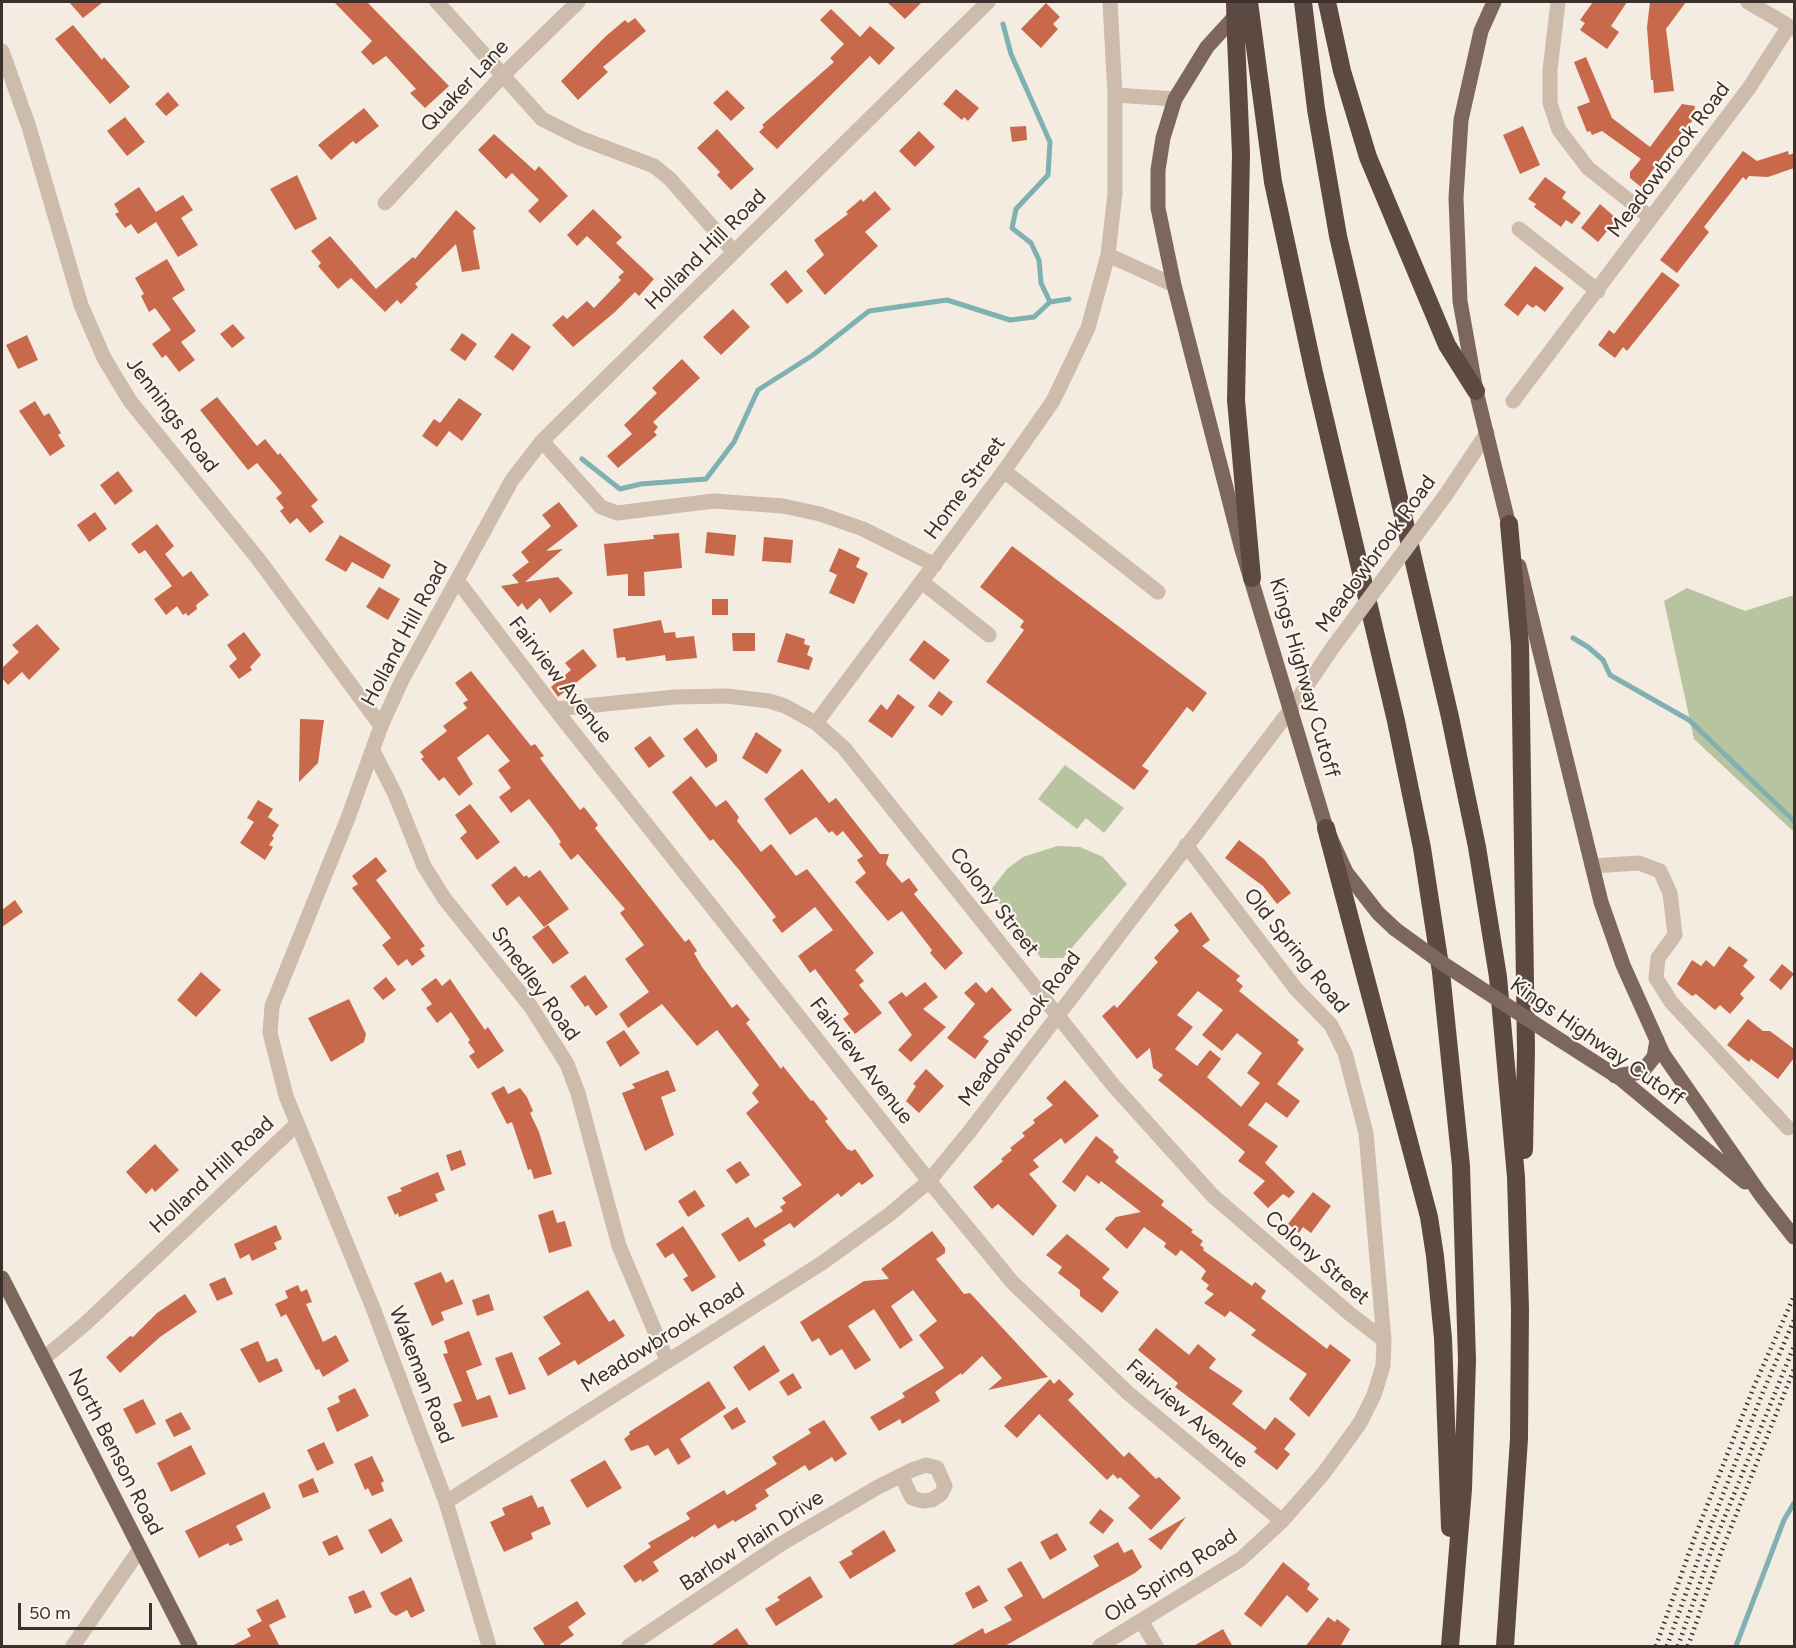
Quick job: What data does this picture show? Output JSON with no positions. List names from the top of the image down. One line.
{"streets":{"main road":["Kings Highway Cutoff","North Benson Road"],"street":["Quaker Lane","Meadowbrook Road","Holland Hill Road","Jennings Road","Home Street","Fairview Avenue","Colony Street","Old Spring Road","Smedley Road","Wakeman Road","Barlow Plain Drive"]},"crossings":[["Meadowbrook Road","Kings Highway Cutoff"],["Meadowbrook Road","Fairview Avenue"],["Meadowbrook Road","Colony Street"],["Meadowbrook Road","Old Spring Road"],["Meadowbrook Road","Smedley Road"],["Meadowbrook Road","Wakeman Road"],["Holland Hill Road","Jennings Road"],["Holland Hill Road","Fairview Avenue"],["Holland Hill Road","Smedley Road"],["Holland Hill Road","Wakeman Road"],["Holland Hill Road","North Benson Road"],["Home Street","Colony Street"],["Fairview Avenue","Colony Street"],["Fairview Avenue","Old Spring Road"],["Colony Street","Old Spring Road"]],"scale_bar":"50 m"}
